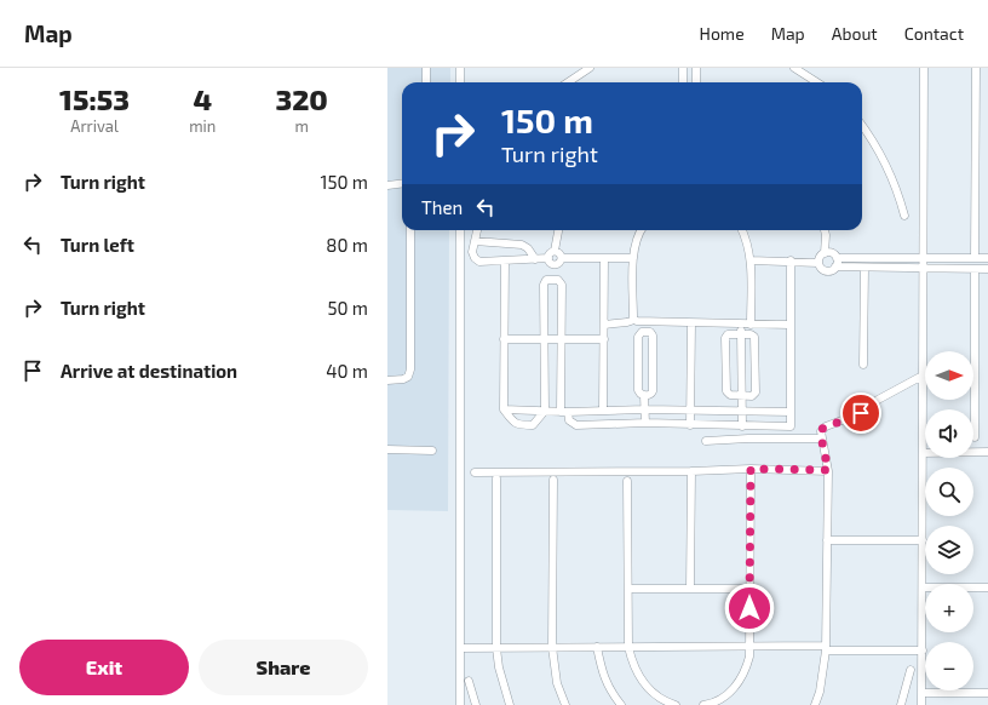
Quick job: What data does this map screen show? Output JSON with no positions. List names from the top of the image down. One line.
{"north":"right","page":{"header":"Map","nav":["Home","Map","About","Contact"],"eta":["15:53","Arrival","4","min","320","m"],"turn":["150 m","Turn right"],"list":[{"name":"Turn right","value":"150 m"},{"name":"Turn left","value":"80 m"},{"name":"Turn right","value":"50 m"},{"name":"Arrive at destination","value":"40 m"}],"then":"Then","map_buttons":["+","−"],"buttons":["Exit","Share"]}}
